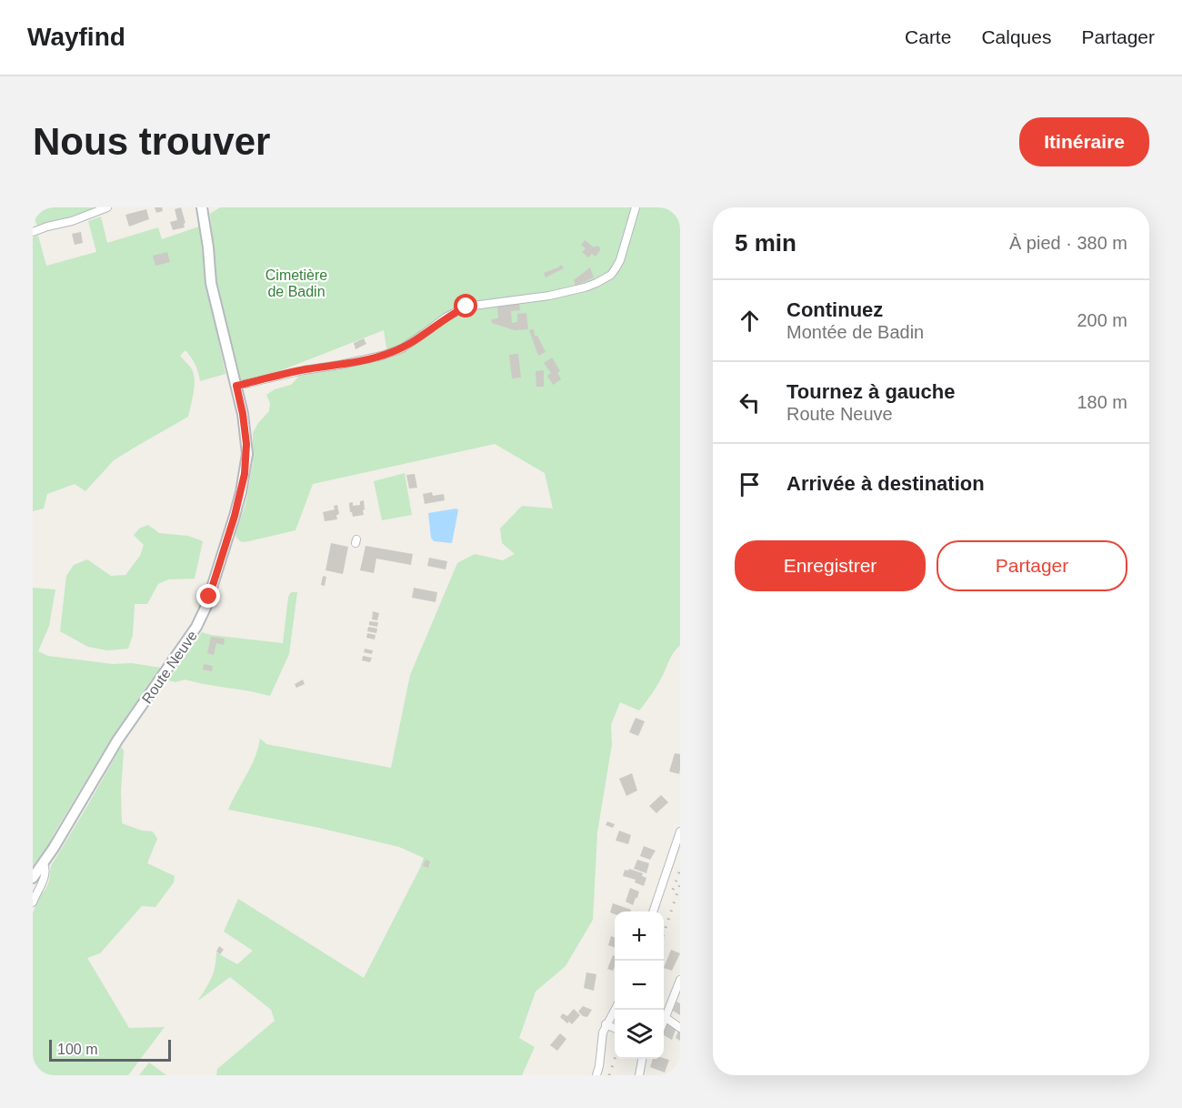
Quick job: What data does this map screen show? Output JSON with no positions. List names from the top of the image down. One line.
{"streets":{"street":["Route Neuve"]},"parks":["Cimetière de Badin"],"scale_bar":"100 m","page":{"header":"Wayfind","nav":["Carte","Calques","Partager"],"buttons":["Itinéraire",["Enregistrer","Partager"]],"title":"Nous trouver","heading":["5 min","À pied · 380 m"],"list":[["Continuez","Montée de Badin","200 m"],["Tournez à gauche","Route Neuve","180 m"],"Arrivée à destination"],"map_buttons":["+","−"],"scale":"100 m"}}
